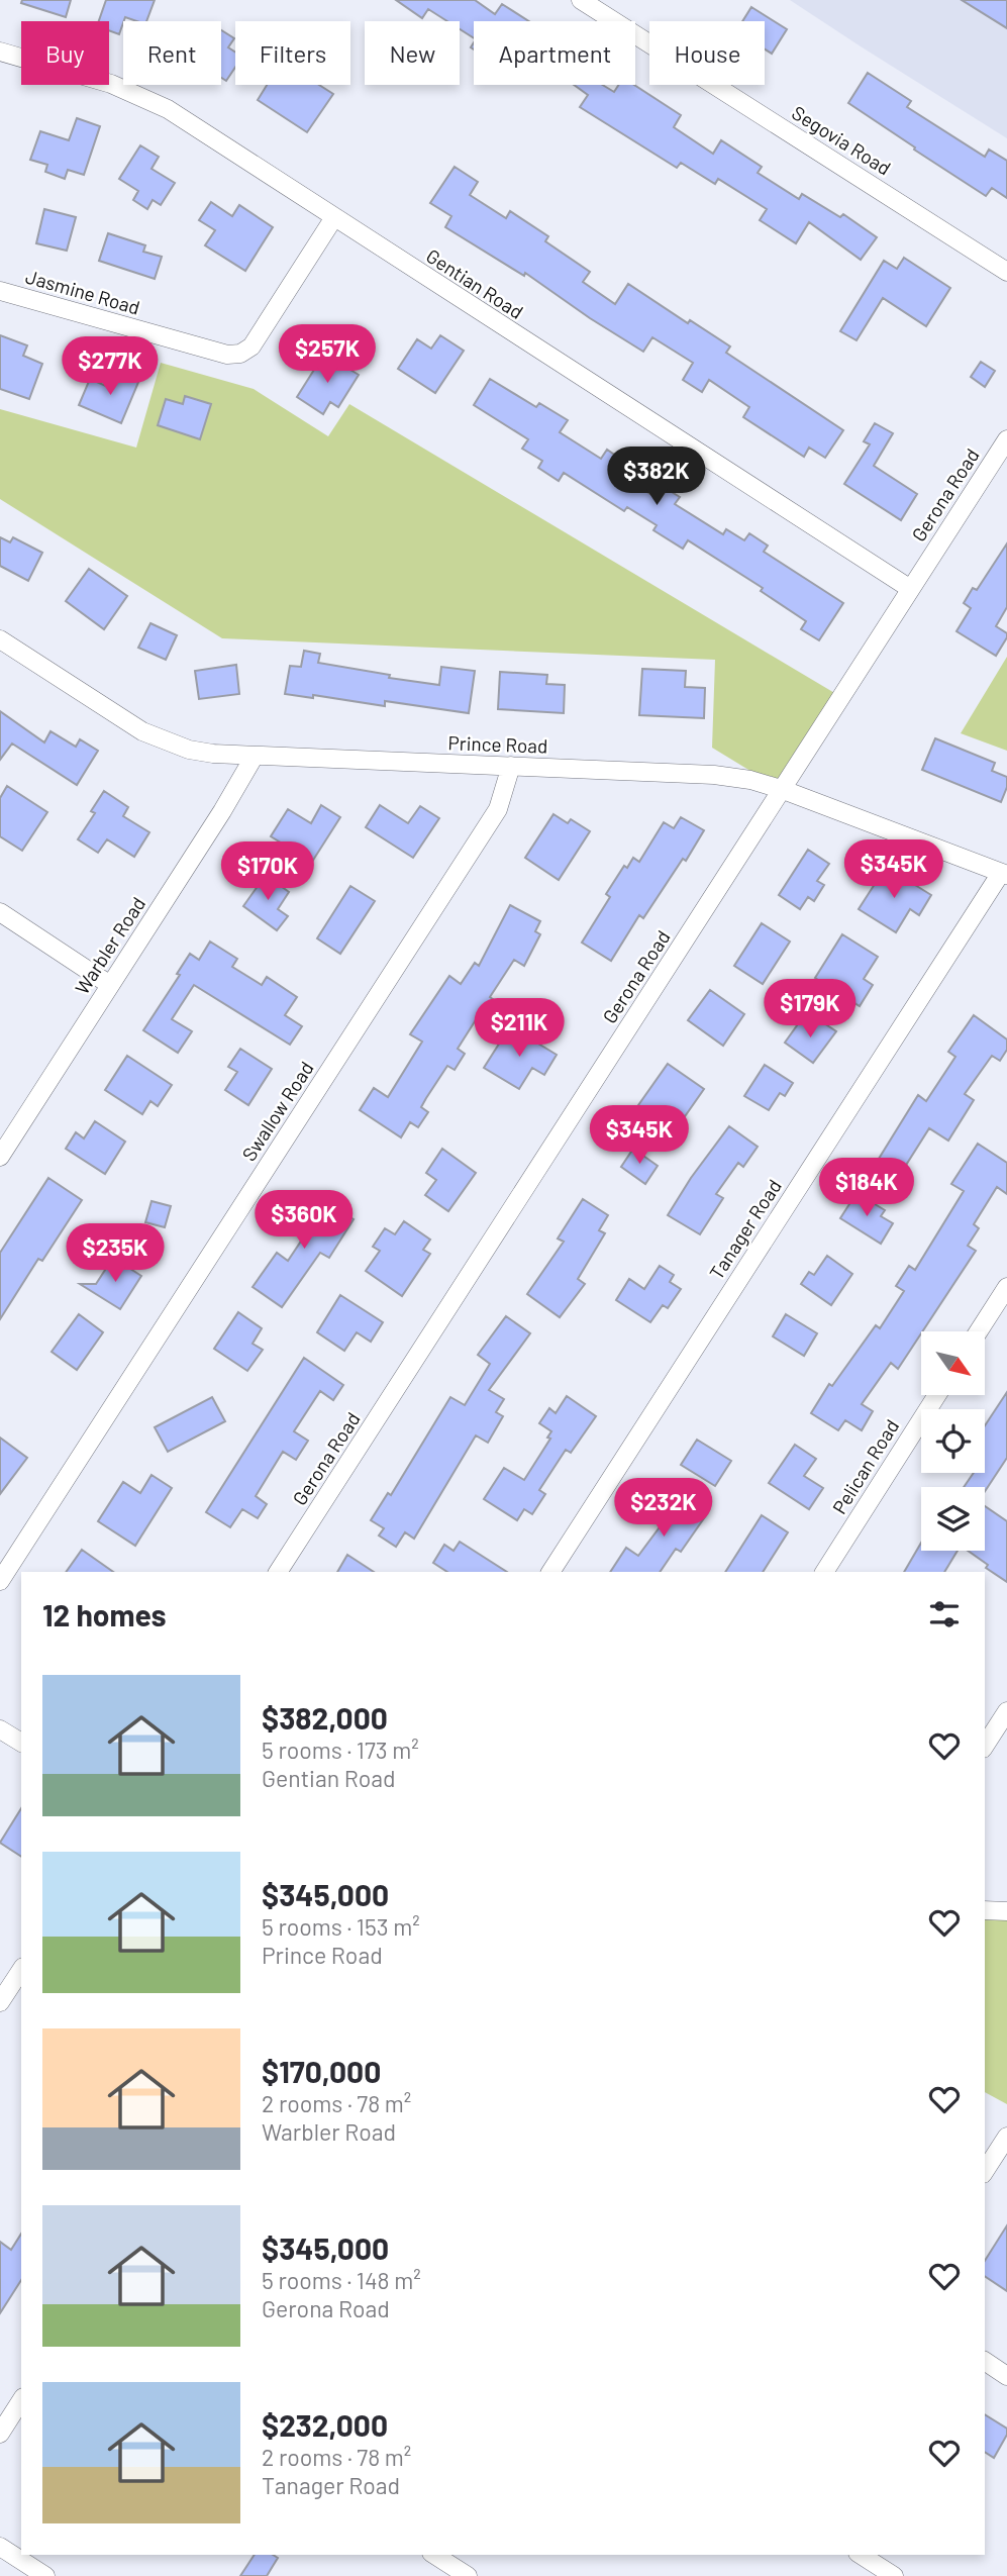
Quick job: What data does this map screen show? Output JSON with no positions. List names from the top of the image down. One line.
{"streets":{"street":["Segovia Road","Gentian Road","Jasmine Road","Gerona Road","Prince Road","Warbler Road","Swallow Road","Tanager Road","Pelican Road"]},"crossings":[["Gentian Road","Jasmine Road"],["Gentian Road","Gerona Road"],["Gerona Road","Prince Road"],["Prince Road","Warbler Road"],["Prince Road","Swallow Road"],["Prince Road","Tanager Road"]],"north":"bottom right","page":{"chip":["Buy","Rent","Filters","New","Apartment","House"],"price":["$257K","$277K","$382K","$345K","$170K","$179K","$211K","$345K","$184K","$360K","$235K","$232K"],"heading":"12 homes","list":[{"name":"$382,000","note":"5 rooms · 173 m² · Gentian Road"},{"name":"$345,000","note":"5 rooms · 153 m² · Prince Road"},{"name":"$170,000","note":"2 rooms · 78 m² · Warbler Road"},{"name":"$345,000","note":"5 rooms · 148 m² · Gerona Road"},{"name":"$232,000","note":"2 rooms · 78 m² · Tanager Road"}]}}
